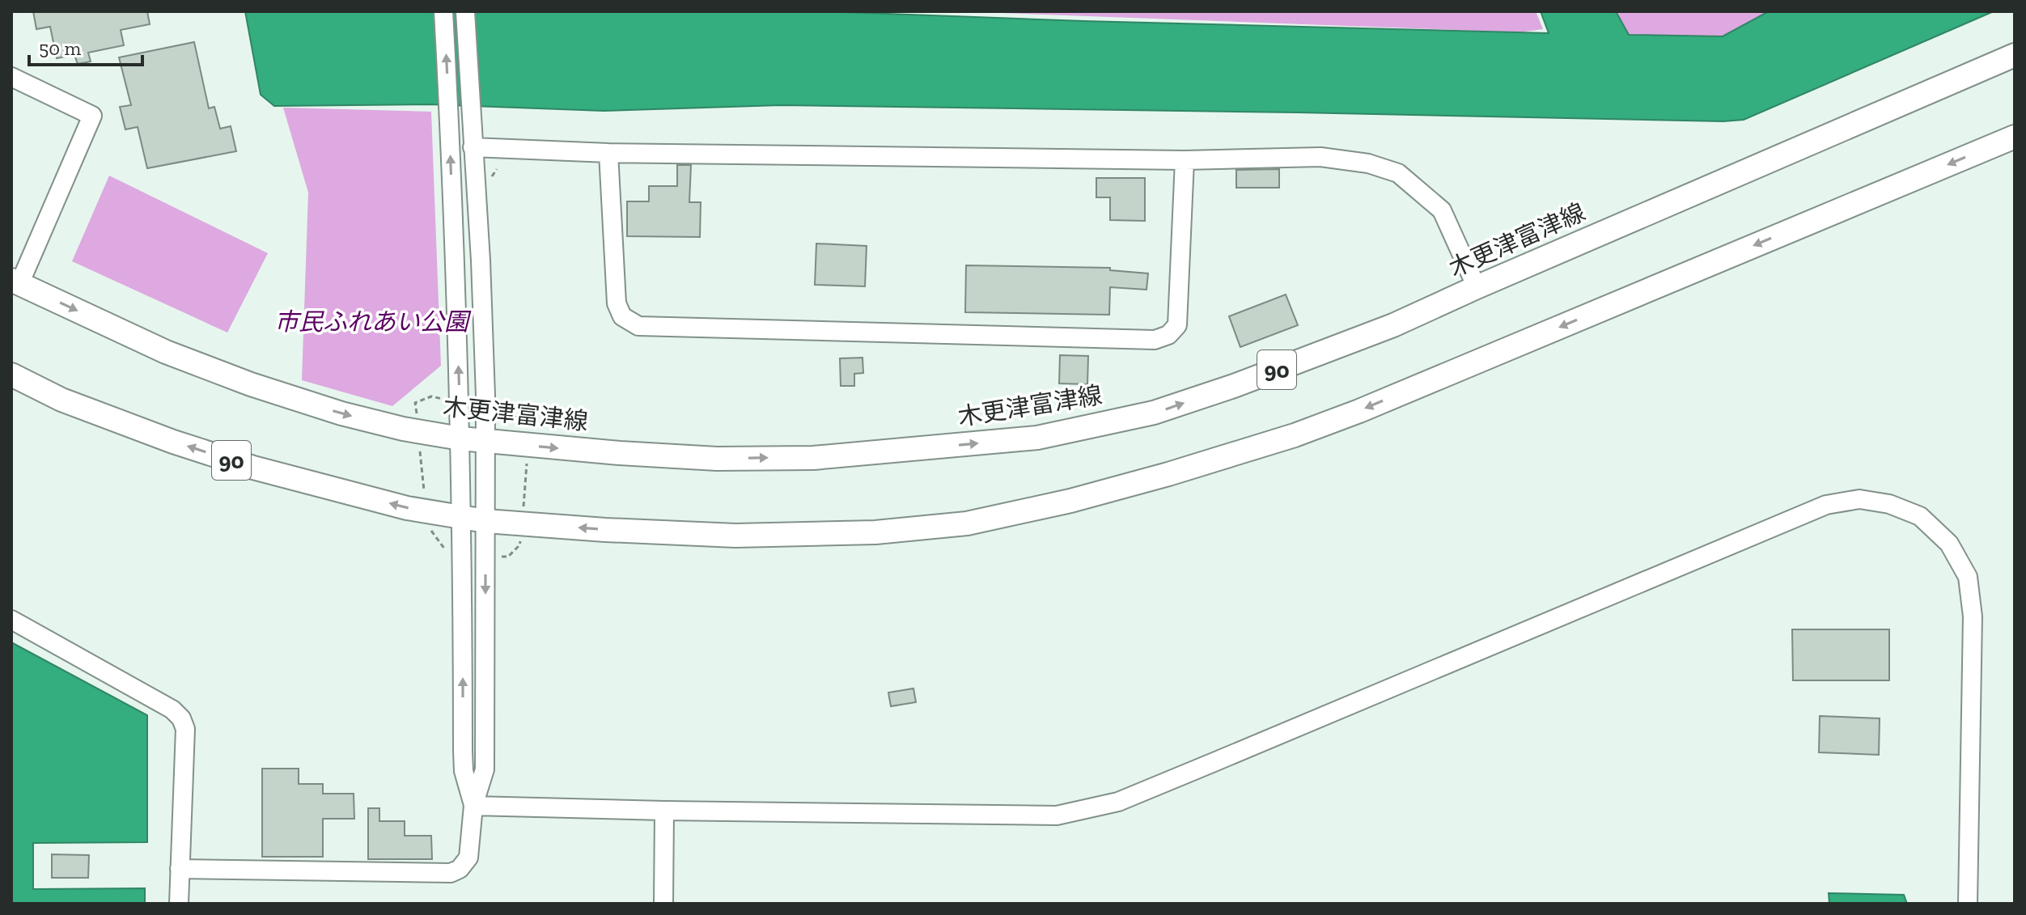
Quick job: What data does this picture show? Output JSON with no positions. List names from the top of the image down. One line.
{"streets":{"main road":["木更津富津線","90"]},"parks":["市民ふれあい公園"],"scale_bar":"50 m"}
